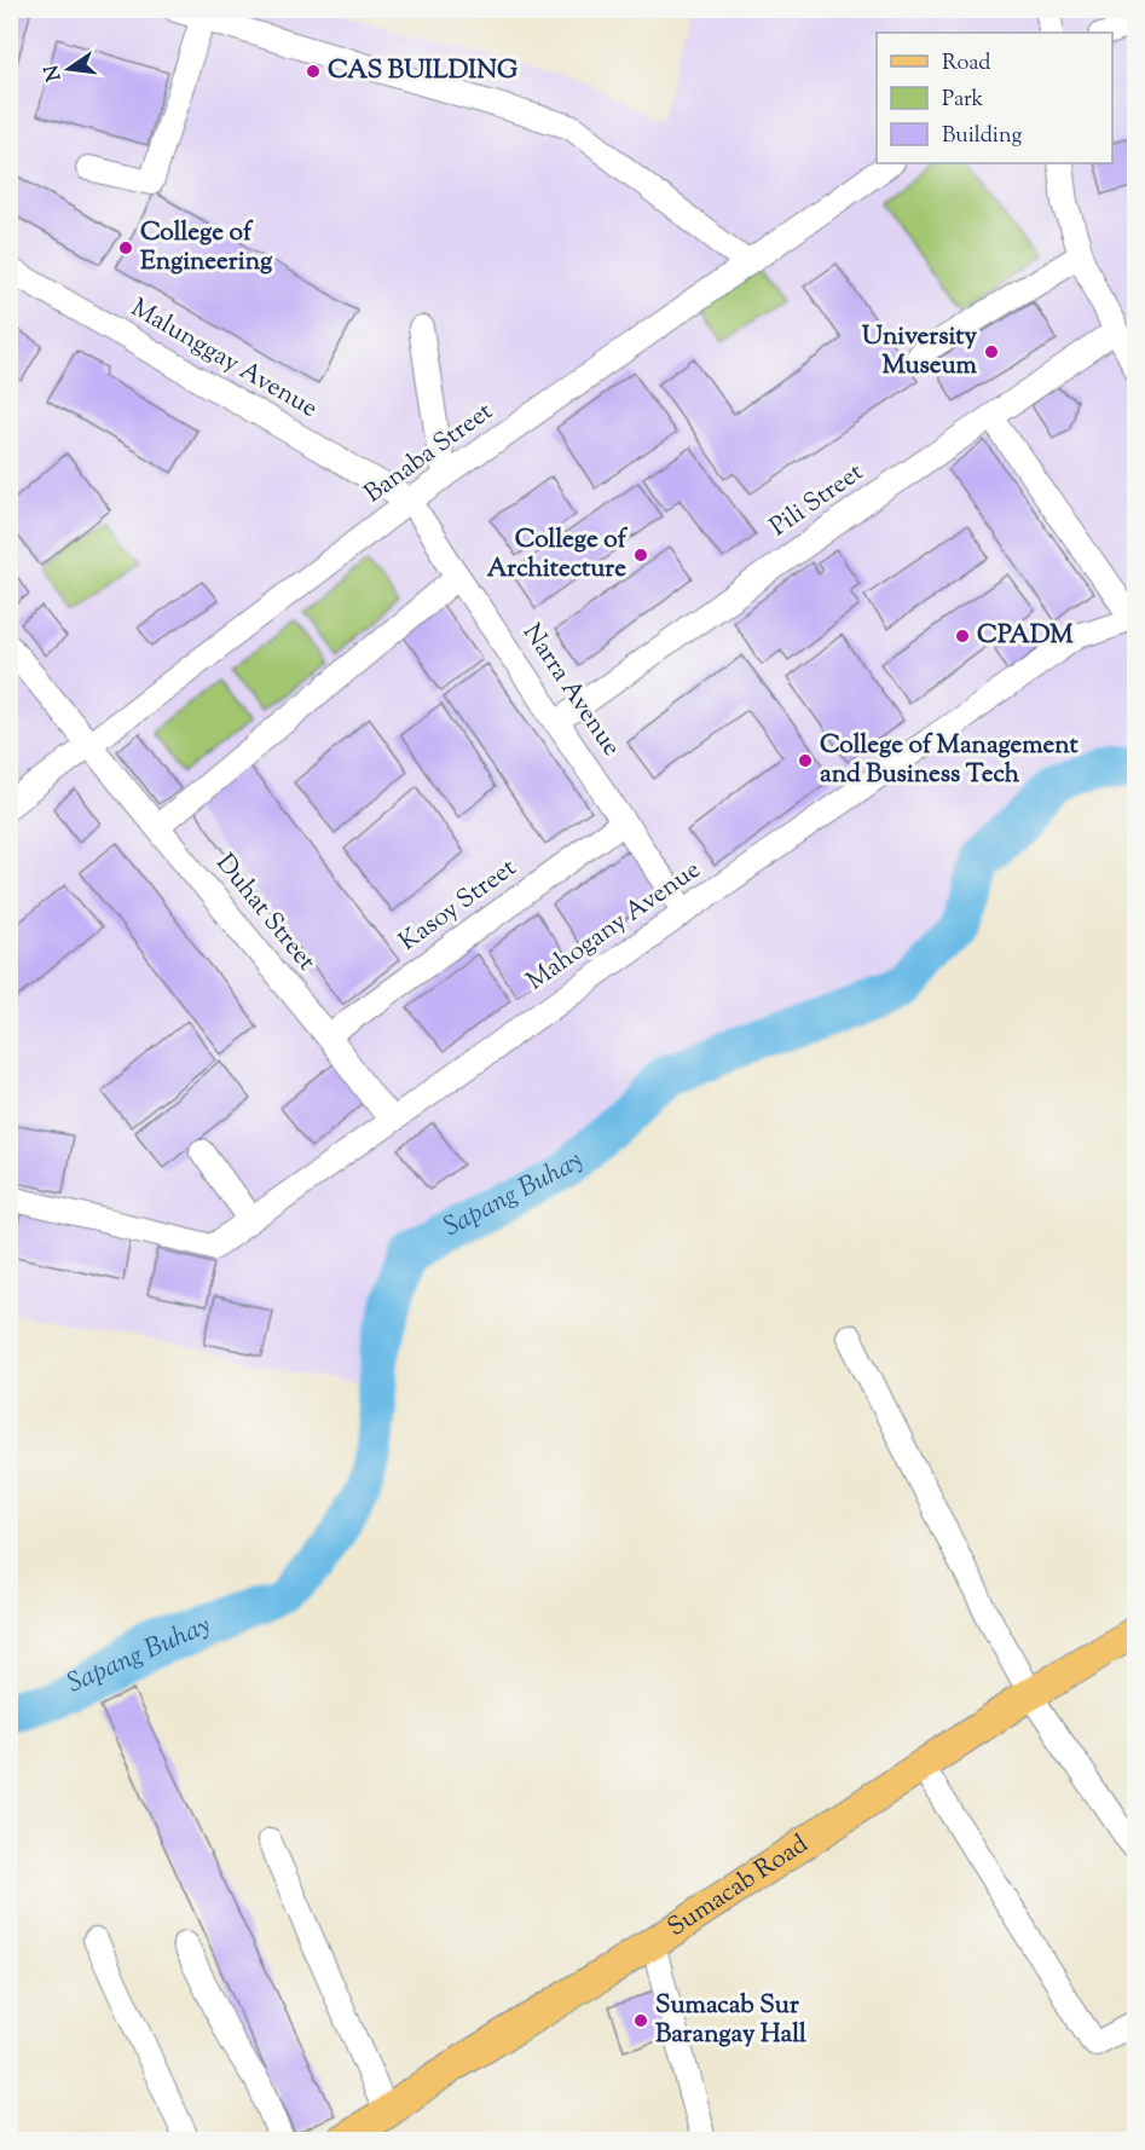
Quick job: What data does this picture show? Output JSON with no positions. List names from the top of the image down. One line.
{"streets":{"main road":["Sumacab Road"],"street":["Malunggay Avenue","Banaba Street","Pili Street","Narra Avenue","Kasoy Street","Duhat Street","Mahogany Avenue"]},"crossings":[["Malunggay Avenue","Banaba Street"],["Malunggay Avenue","Narra Avenue"],["Banaba Street","Narra Avenue"],["Banaba Street","Duhat Street"],["Pili Street","Narra Avenue"],["Narra Avenue","Kasoy Street"],["Narra Avenue","Mahogany Avenue"],["Kasoy Street","Duhat Street"],["Duhat Street","Mahogany Avenue"]],"water":["Sapang Buhay"],"places":["CAS BUILDING","College of Engineering","University Museum","College of Architecture","CPADM","College of Management and Business Tech","Sumacab Sur Barangay Hall"],"legend":["Road","Park","Building"],"north":"left"}
